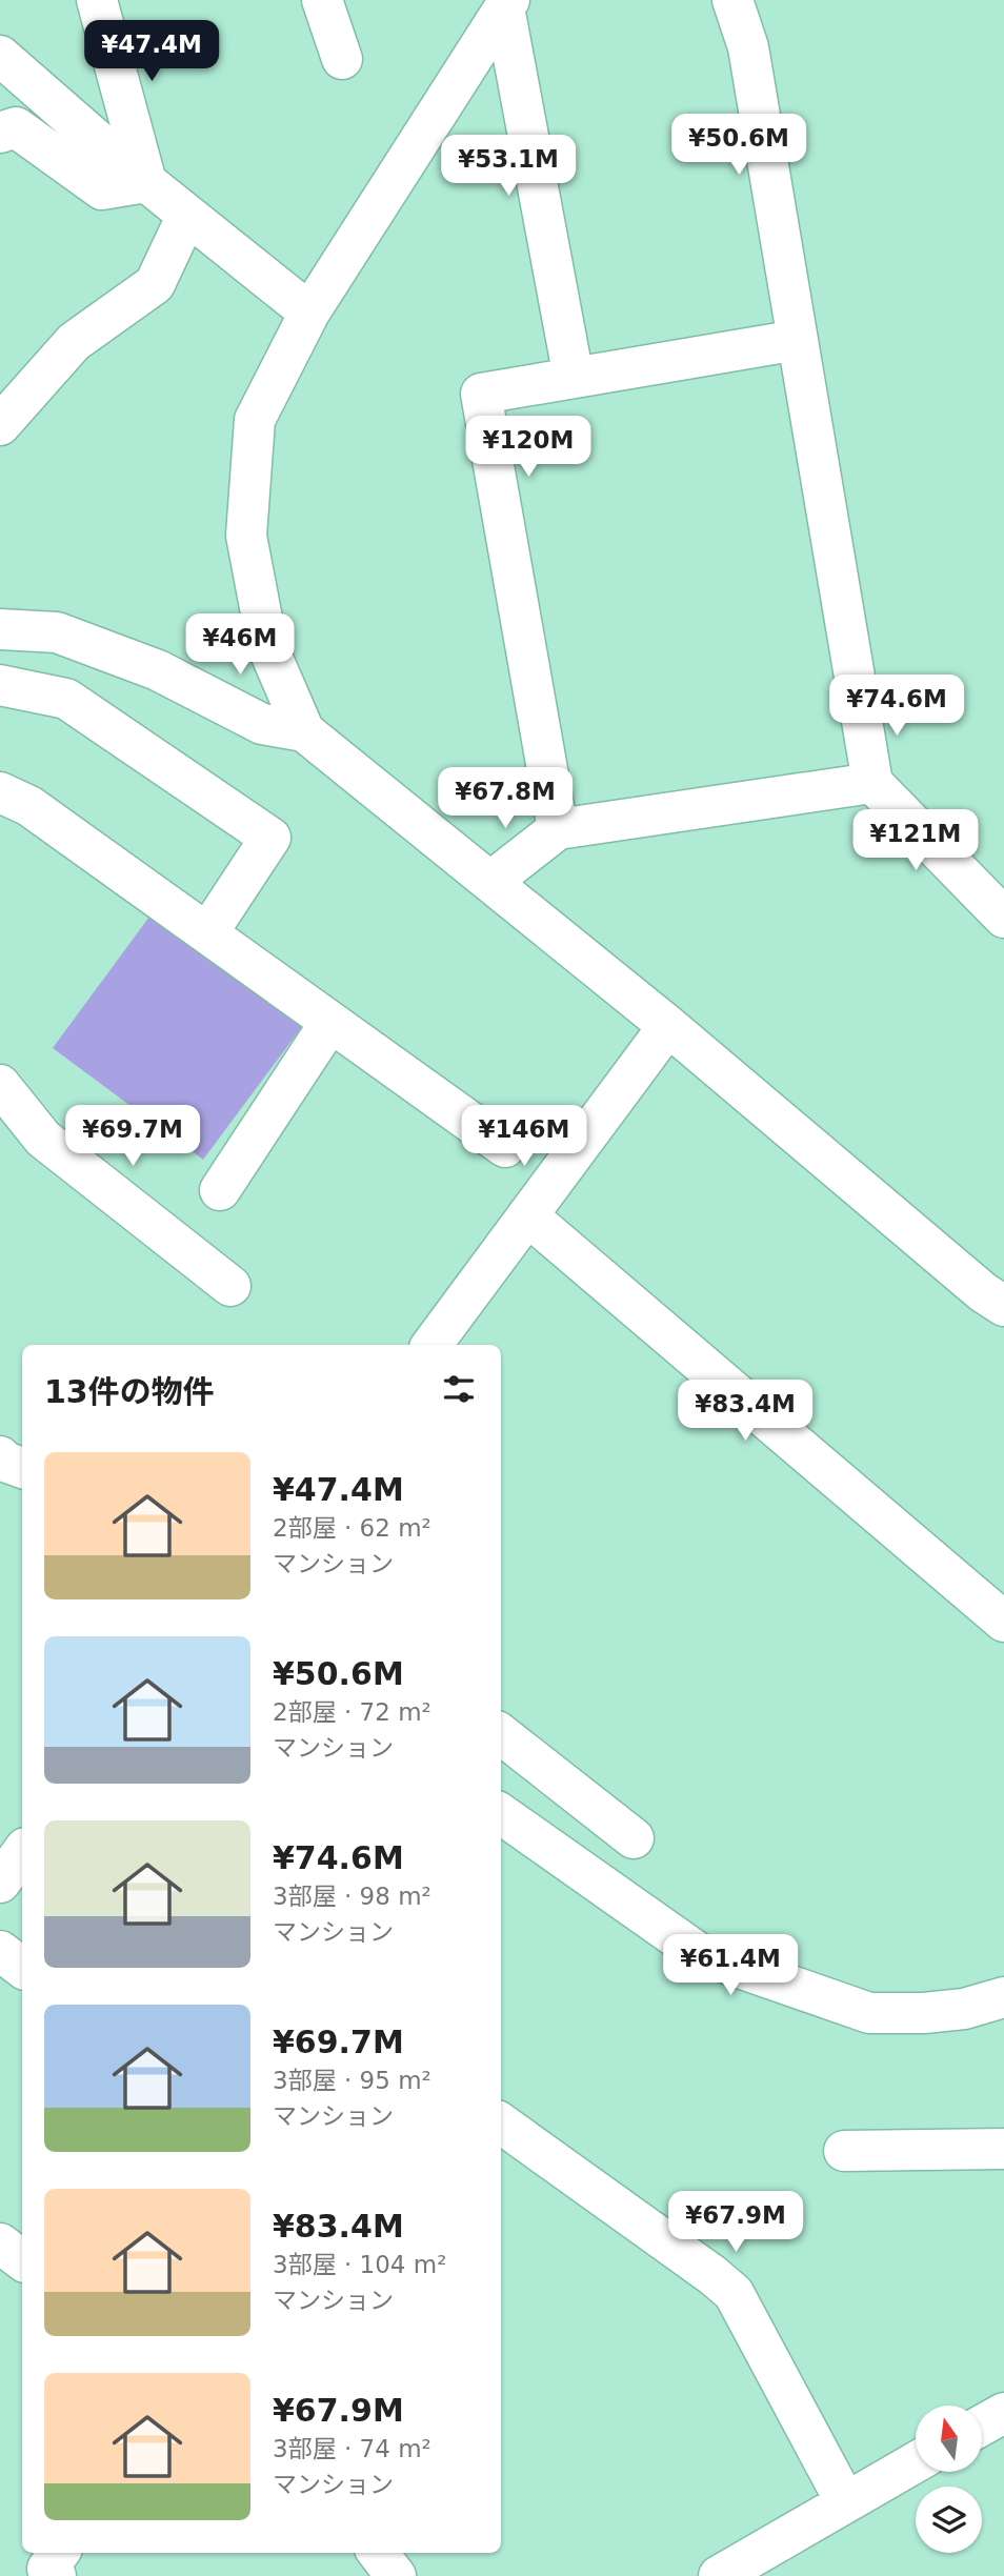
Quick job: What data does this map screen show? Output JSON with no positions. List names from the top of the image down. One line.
{"north":"top","page":{"price":["¥47.4M","¥50.6M","¥53.1M","¥120M","¥46M","¥74.6M","¥67.8M","¥121M","¥69.7M","¥146M","¥83.4M","¥61.4M","¥67.9M"],"heading":"13件の物件","list":[{"name":"¥47.4M","note":"2部屋 · 62 m² · マンション"},{"name":"¥50.6M","note":"2部屋 · 72 m² · マンション"},{"name":"¥74.6M","note":"3部屋 · 98 m² · マンション"},{"name":"¥69.7M","note":"3部屋 · 95 m² · マンション"},{"name":"¥83.4M","note":"3部屋 · 104 m² · マンション"},{"name":"¥67.9M","note":"3部屋 · 74 m² · マンション"}]}}
